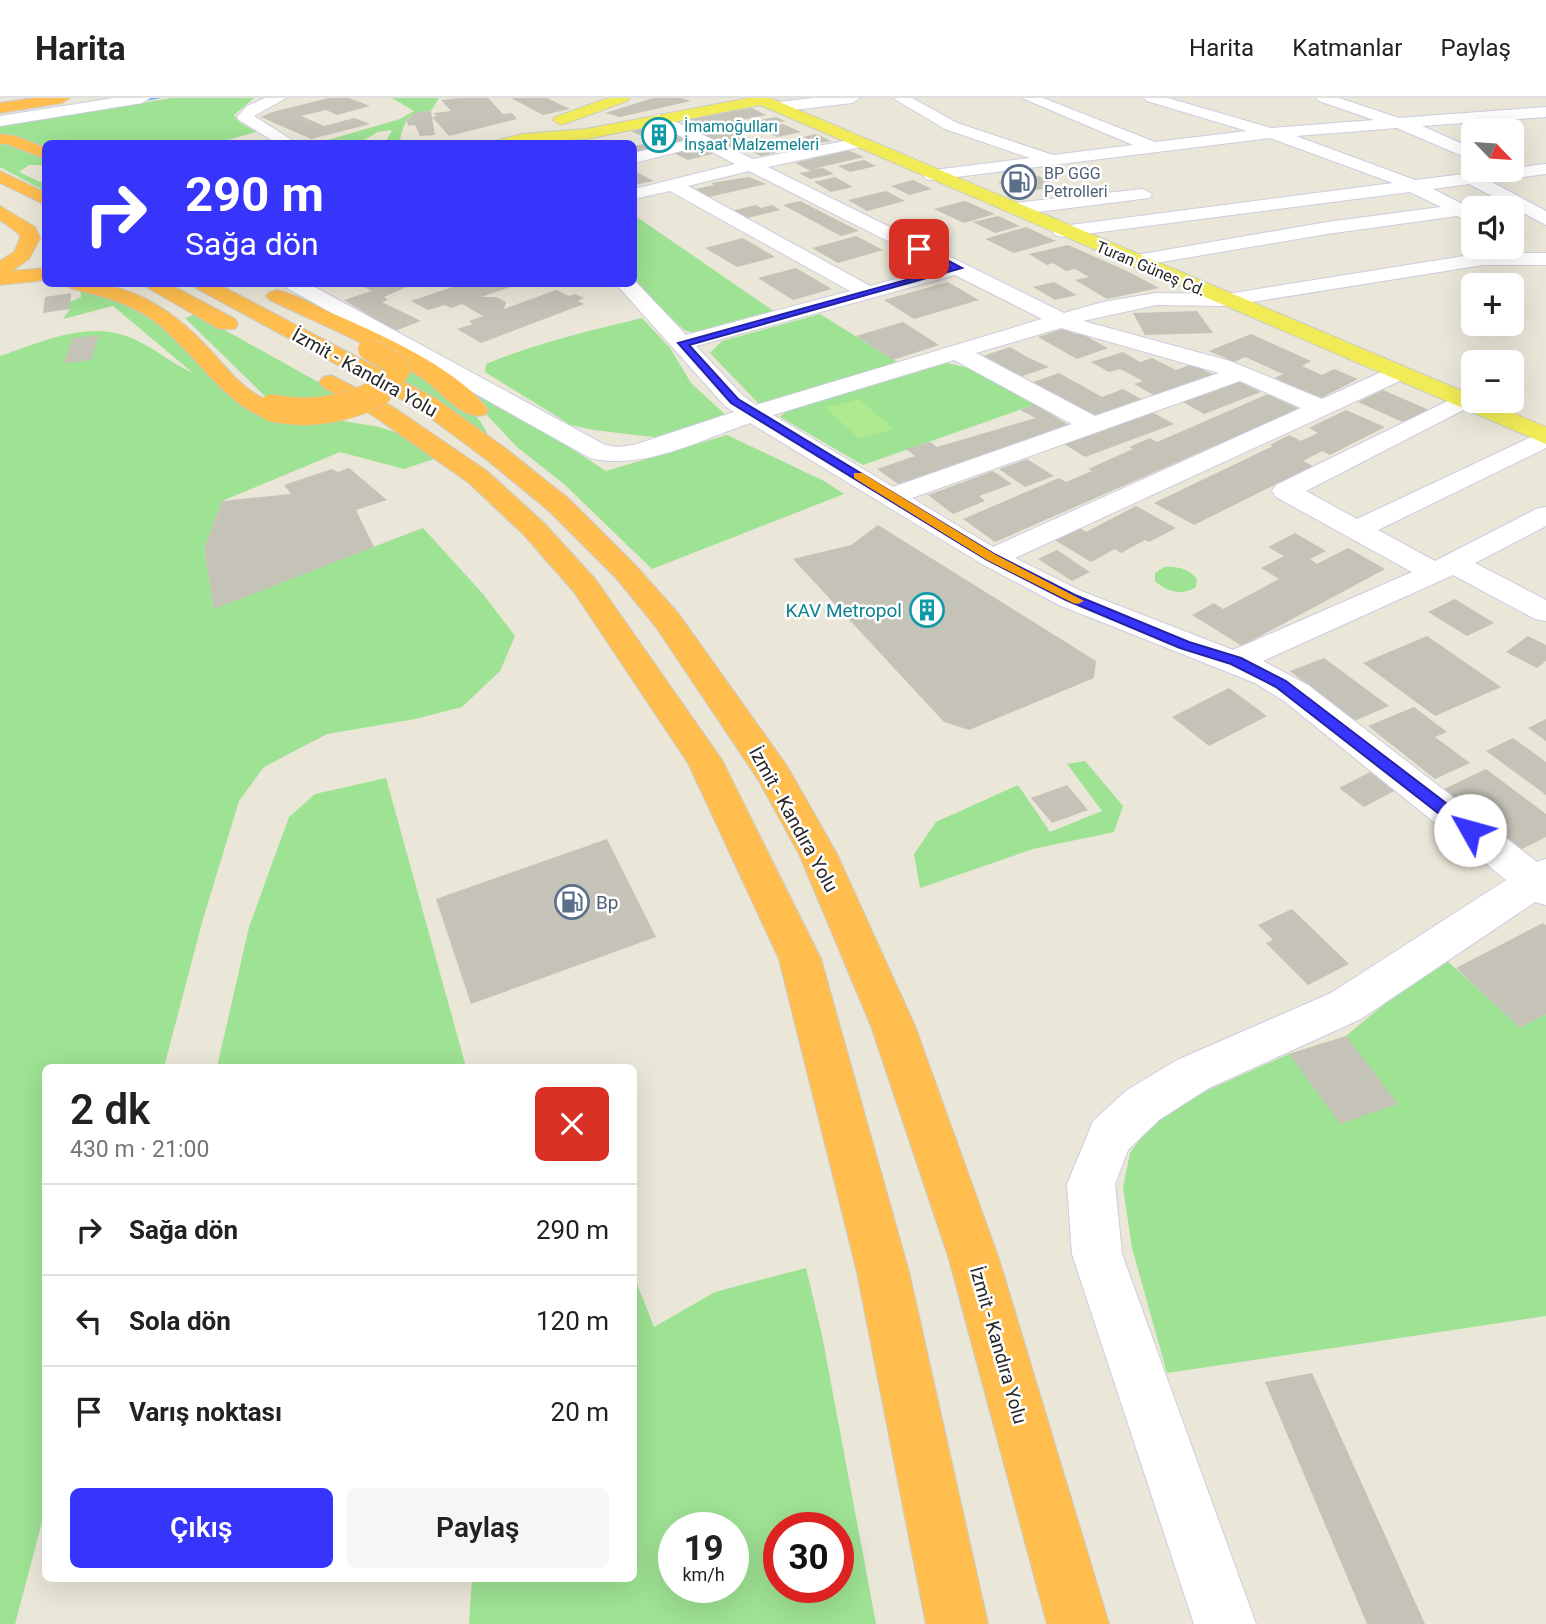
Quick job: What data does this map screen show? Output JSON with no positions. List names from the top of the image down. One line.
{"streets":{"highway":["İzmit - Kandıra Yolu"],"main road":["Turan Güneş Cd."]},"places":{"building":["İmamoğulları İnşaat Malzemeleri","KAV Metropol"],"fuel station":["BP GGG Petrolleri","Bp"]},"north":"bottom right","page":{"header":"Harita","nav":["Harita","Katmanlar","Paylaş"],"map_buttons":["+","−"],"turn":["290 m","Sağa dön"],"heading":["2 dk","430 m · 21:00"],"list":[{"name":"Sağa dön","value":"290 m"},{"name":"Sola dön","value":"120 m"},{"name":"Varış noktası","value":"20 m"}],"buttons":["Çıkış","Paylaş"],"speed":"19 km/h","limit":"30"}}
